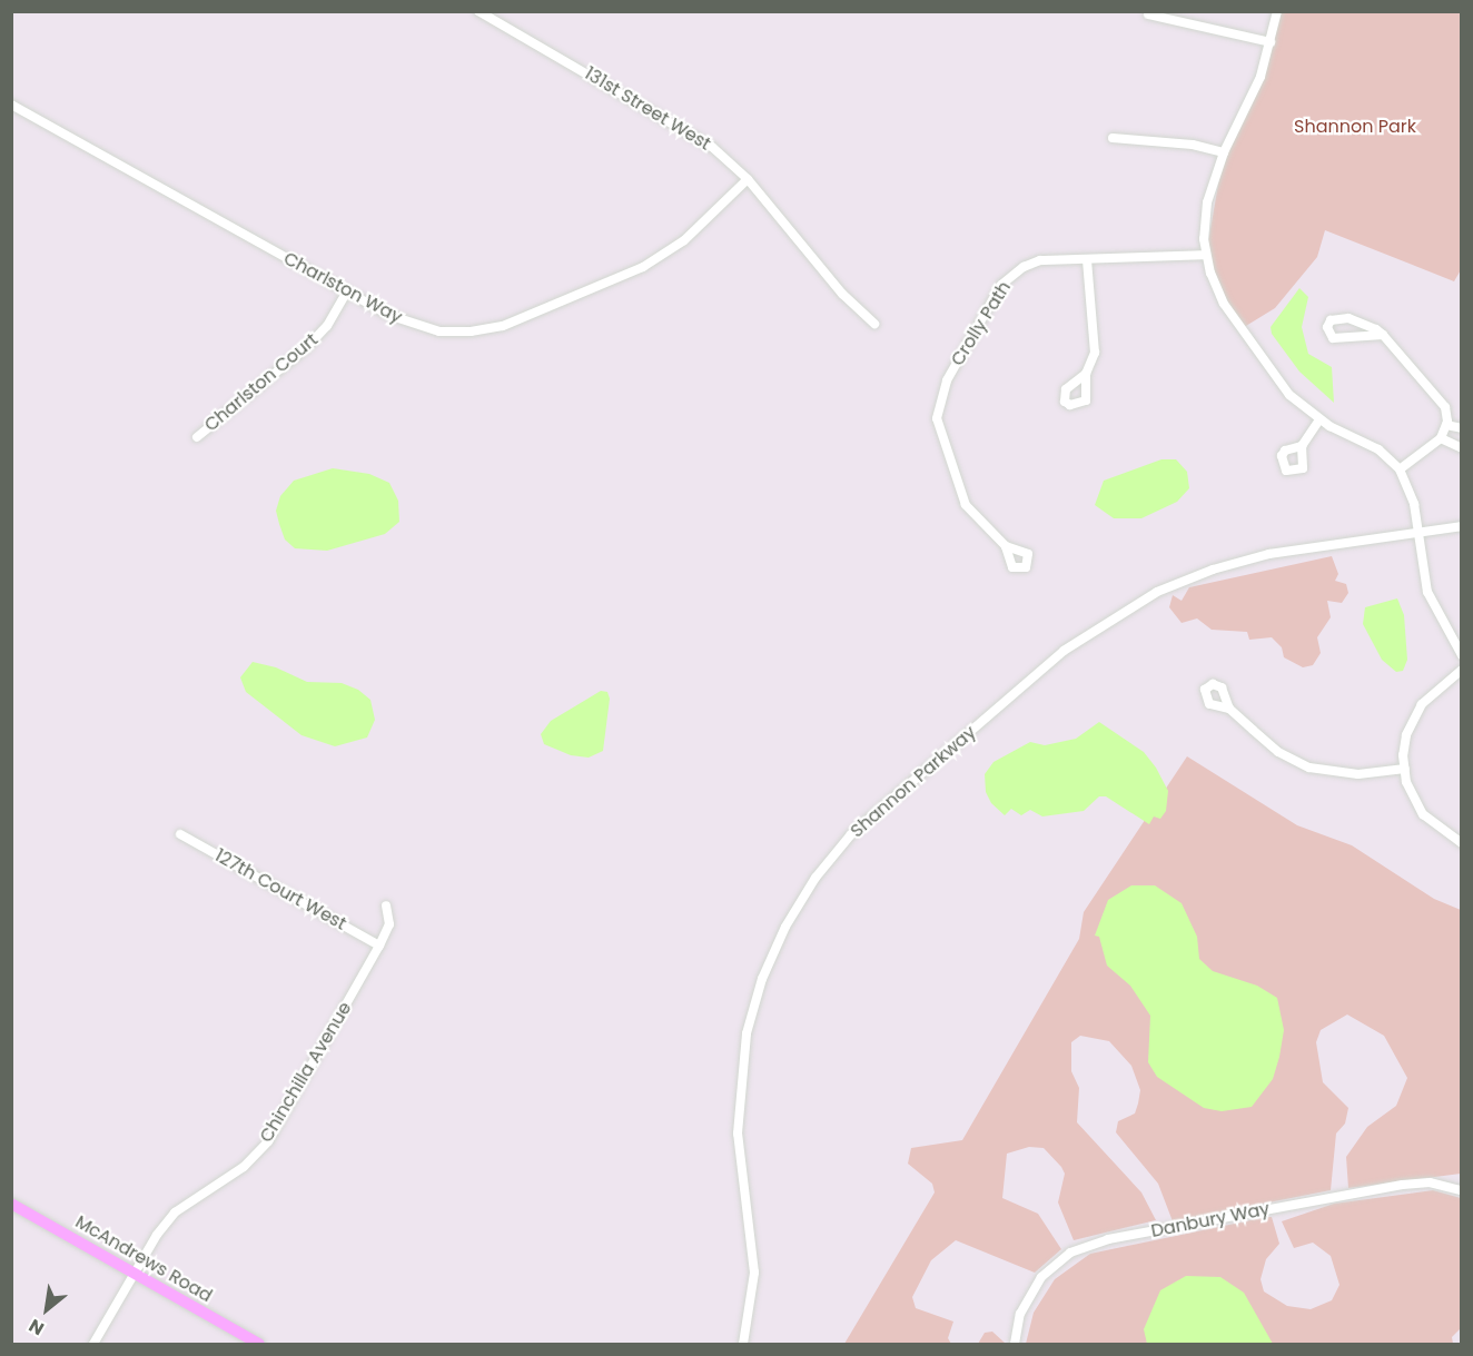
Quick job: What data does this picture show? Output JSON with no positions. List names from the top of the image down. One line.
{"streets":{"main road":["McAndrews Road"],"street":["131st Street West","Charlston Way","Crolly Path","Charlston Court","Shannon Parkway","127th Court West","Chinchilla Avenue","Danbury Way"]},"crossings":[["131st Street West","Charlston Way"],["Charlston Way","Charlston Court"],["127th Court West","Chinchilla Avenue"],["Chinchilla Avenue","McAndrews Road"]],"parks":["Shannon Park"],"north":"bottom left"}
